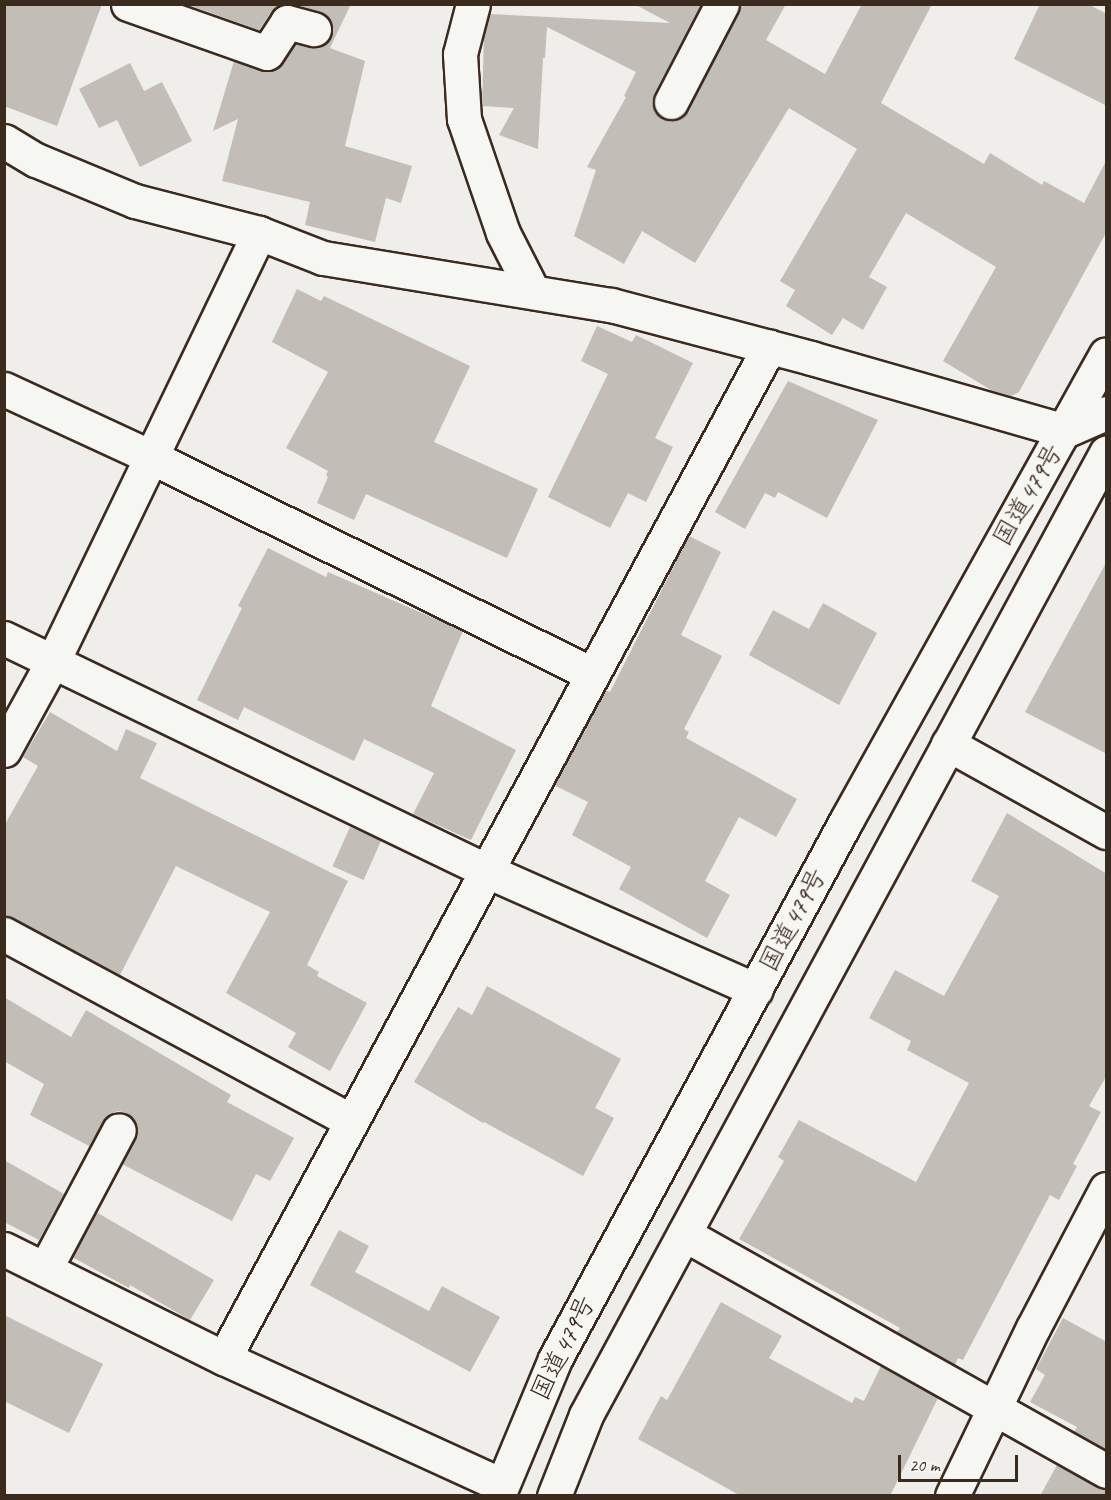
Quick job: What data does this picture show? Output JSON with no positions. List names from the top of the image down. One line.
{"streets":{"main road":["国道479号"]},"scale_bar":"20 m"}
